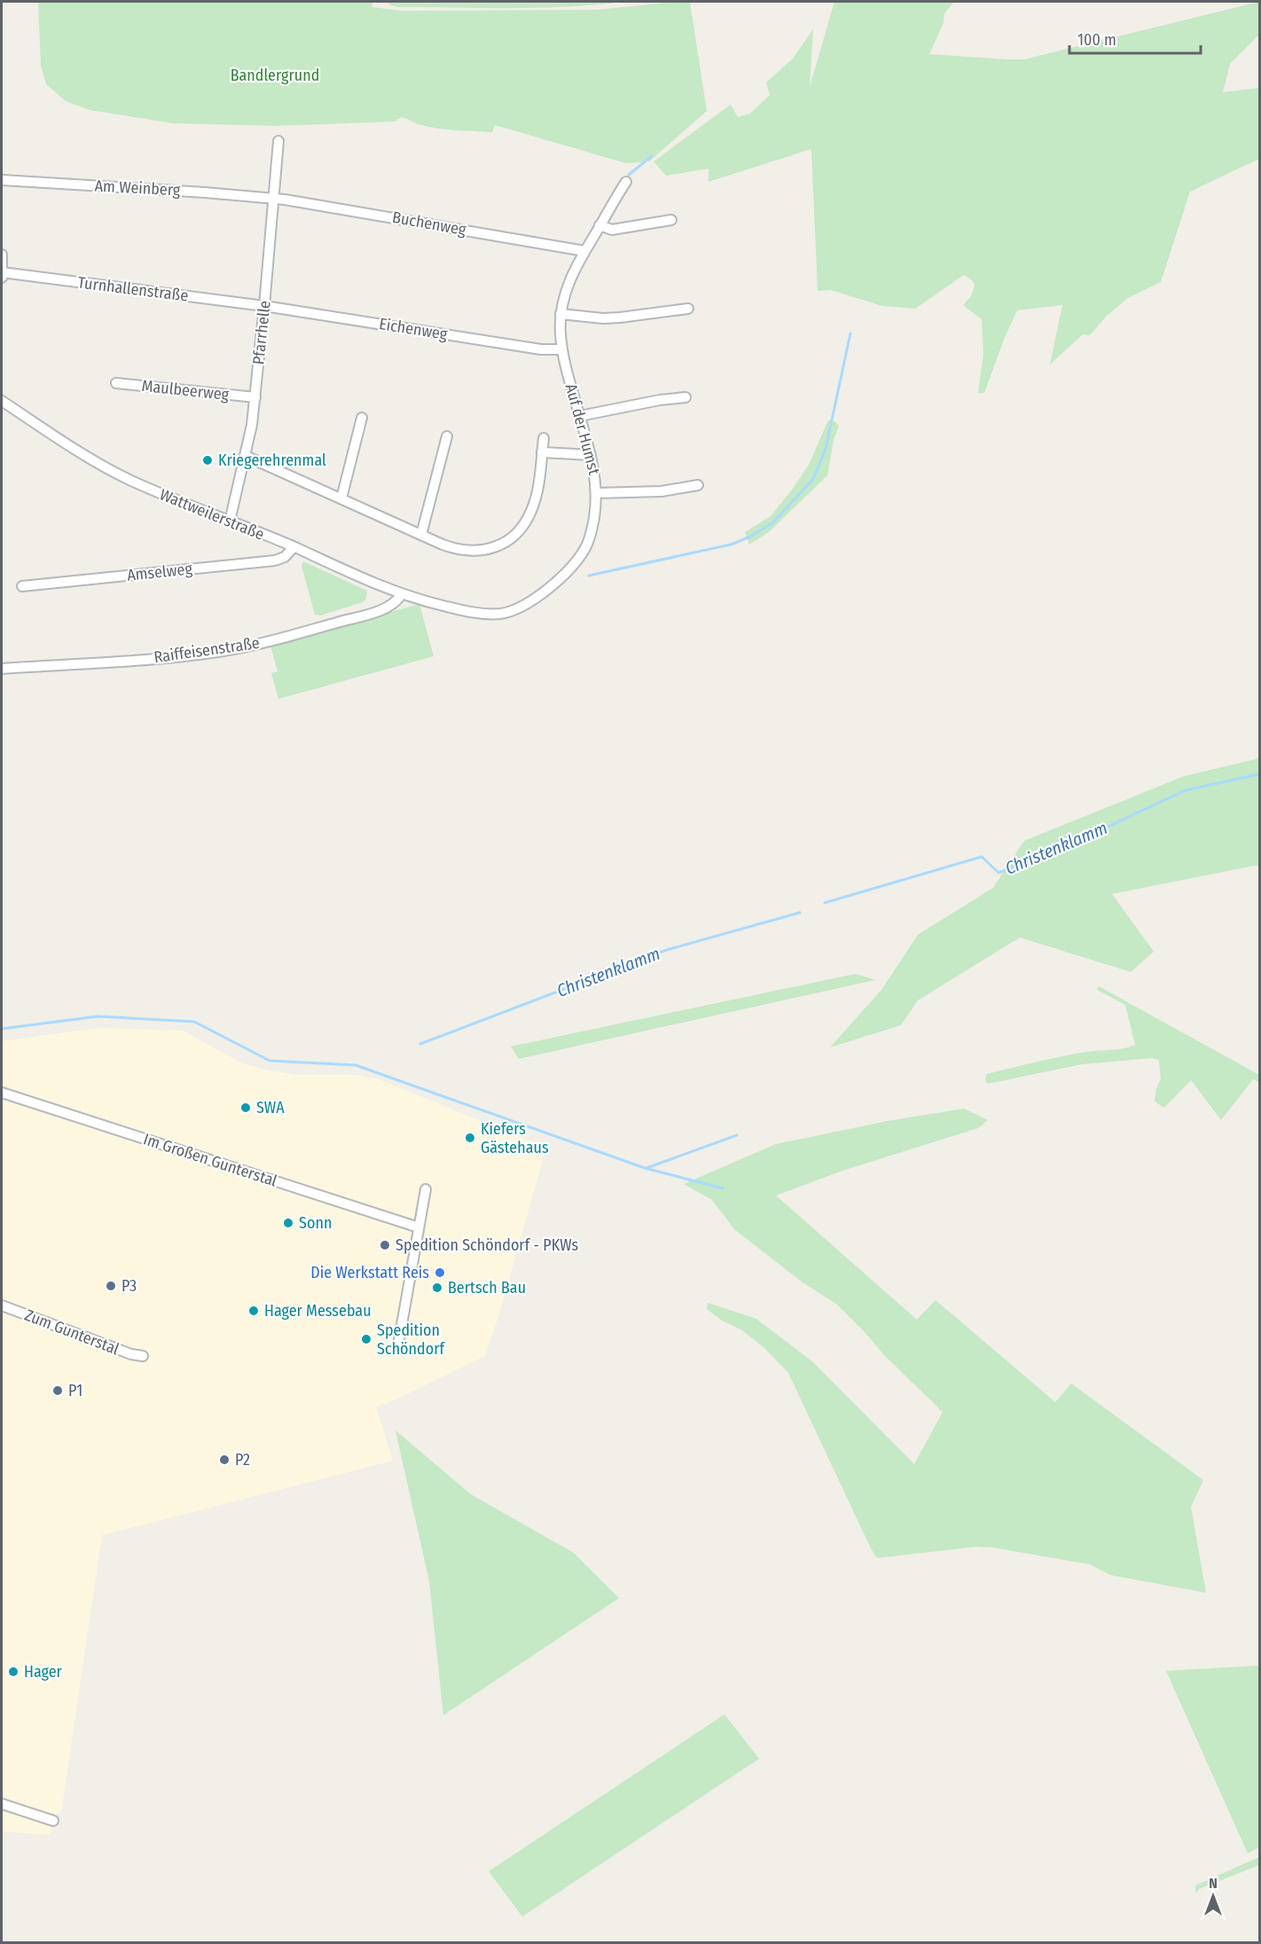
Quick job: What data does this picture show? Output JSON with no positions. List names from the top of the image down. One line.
{"streets":{"street":["Am Weinberg","Buchenweg","Turnhallenstraße","Eichenweg","Pfarrhelle","Maulbeerweg","Auf der Humst","Wattweilerstraße","Amselweg","Raiffeisenstraße","Im Großen Gunterstal","Zum Gunterstal"]},"crossings":[["Am Weinberg","Buchenweg"],["Am Weinberg","Pfarrhelle"],["Buchenweg","Pfarrhelle"],["Buchenweg","Auf der Humst"],["Turnhallenstraße","Eichenweg"],["Turnhallenstraße","Pfarrhelle"],["Eichenweg","Pfarrhelle"],["Eichenweg","Auf der Humst"],["Pfarrhelle","Maulbeerweg"],["Pfarrhelle","Wattweilerstraße"],["Auf der Humst","Wattweilerstraße"],["Wattweilerstraße","Amselweg"],["Wattweilerstraße","Raiffeisenstraße"]],"water":["Christenklamm"],"parks":["Bandlergrund"],"places":["Kriegerehrenmal","SWA","Kiefers Gästehaus","Sonn","Spedition Schöndorf - PKWs","Die Werkstatt Reis","P3","Bertsch Bau","Hager Messebau","Spedition Schöndorf","P1","P2","Hager"],"scale_bar":"100 m","north":"top"}
